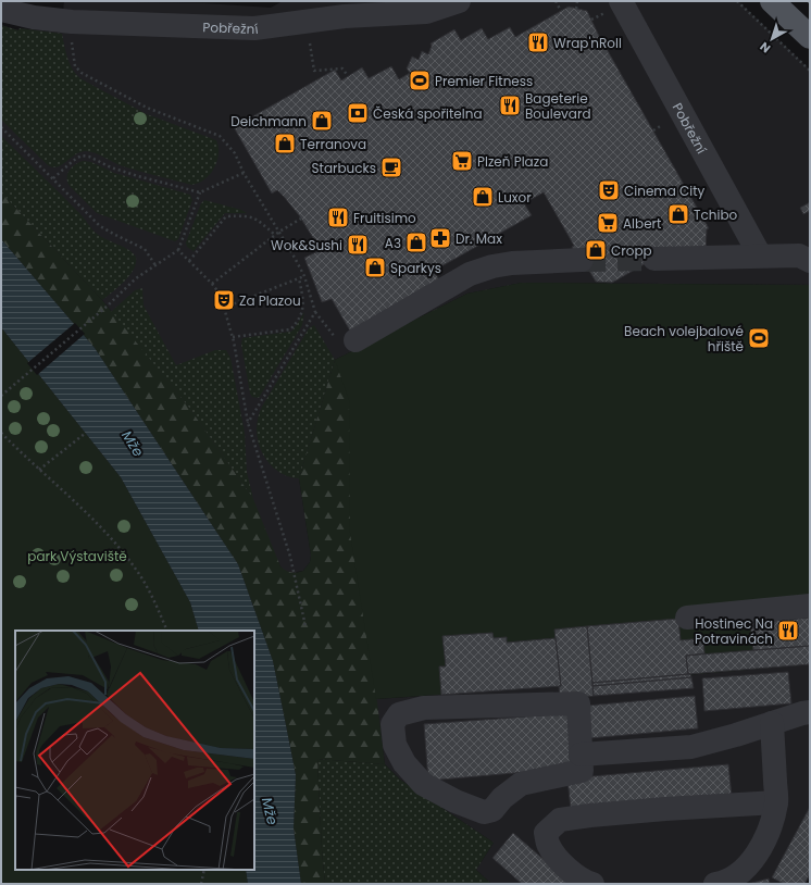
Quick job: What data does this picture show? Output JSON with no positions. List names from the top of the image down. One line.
{"streets":{"street":["Pobřežní"]},"water":["Mže"],"parks":["park Výstaviště"],"places":{"restaurant":["Wrap'nRoll","Bageterie Boulevard","Fruitisimo","Wok&Sushi","Hostinec Na Potravinách"],"sports":["Premier Fitness","Beach volejbalové hřiště"],"bank":["Česká spořitelna"],"shop":["Deichmann","Terranova","Luxor","Tchibo","A3","Cropp","Sparkys"],"supermarket":["Plzeň Plaza","Albert"],"cafe":["Starbucks"],"theatre":["Cinema City","Za Plazou"],"pharmacy":["Dr. Max"]},"north":"bottom left"}
